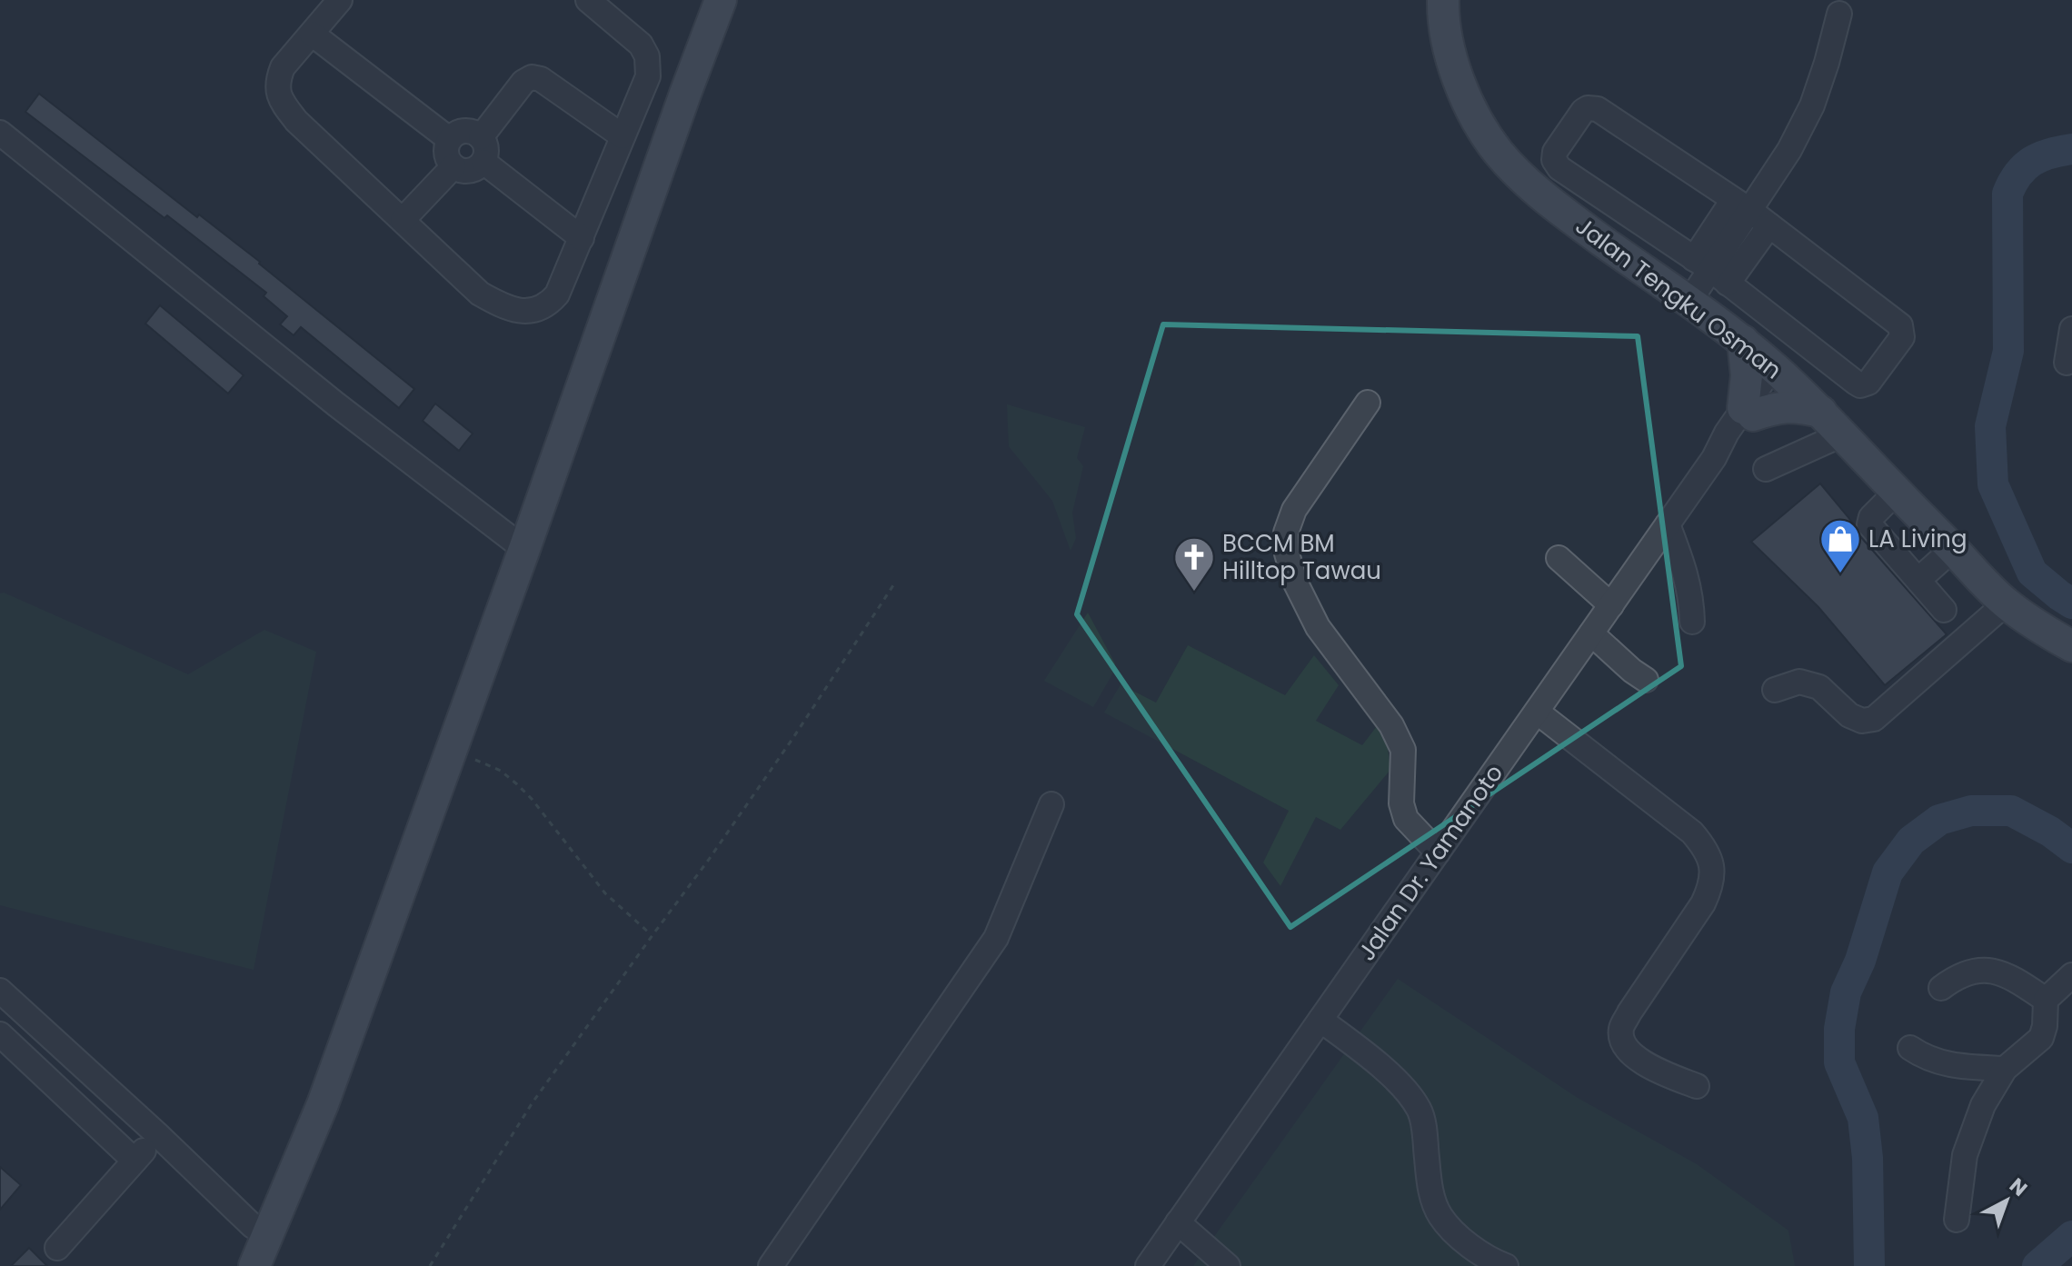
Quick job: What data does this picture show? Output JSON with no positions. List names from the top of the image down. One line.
{"streets":{"main road":["Jalan Tengku Osman"],"street":["Jalan Dr. Yamanoto"]},"crossings":[["Jalan Tengku Osman","Jalan Dr. Yamanoto"]],"places":{"shop":["LA Living"],"church":["BCCM BM Hilltop Tawau"]},"north":"top right"}
